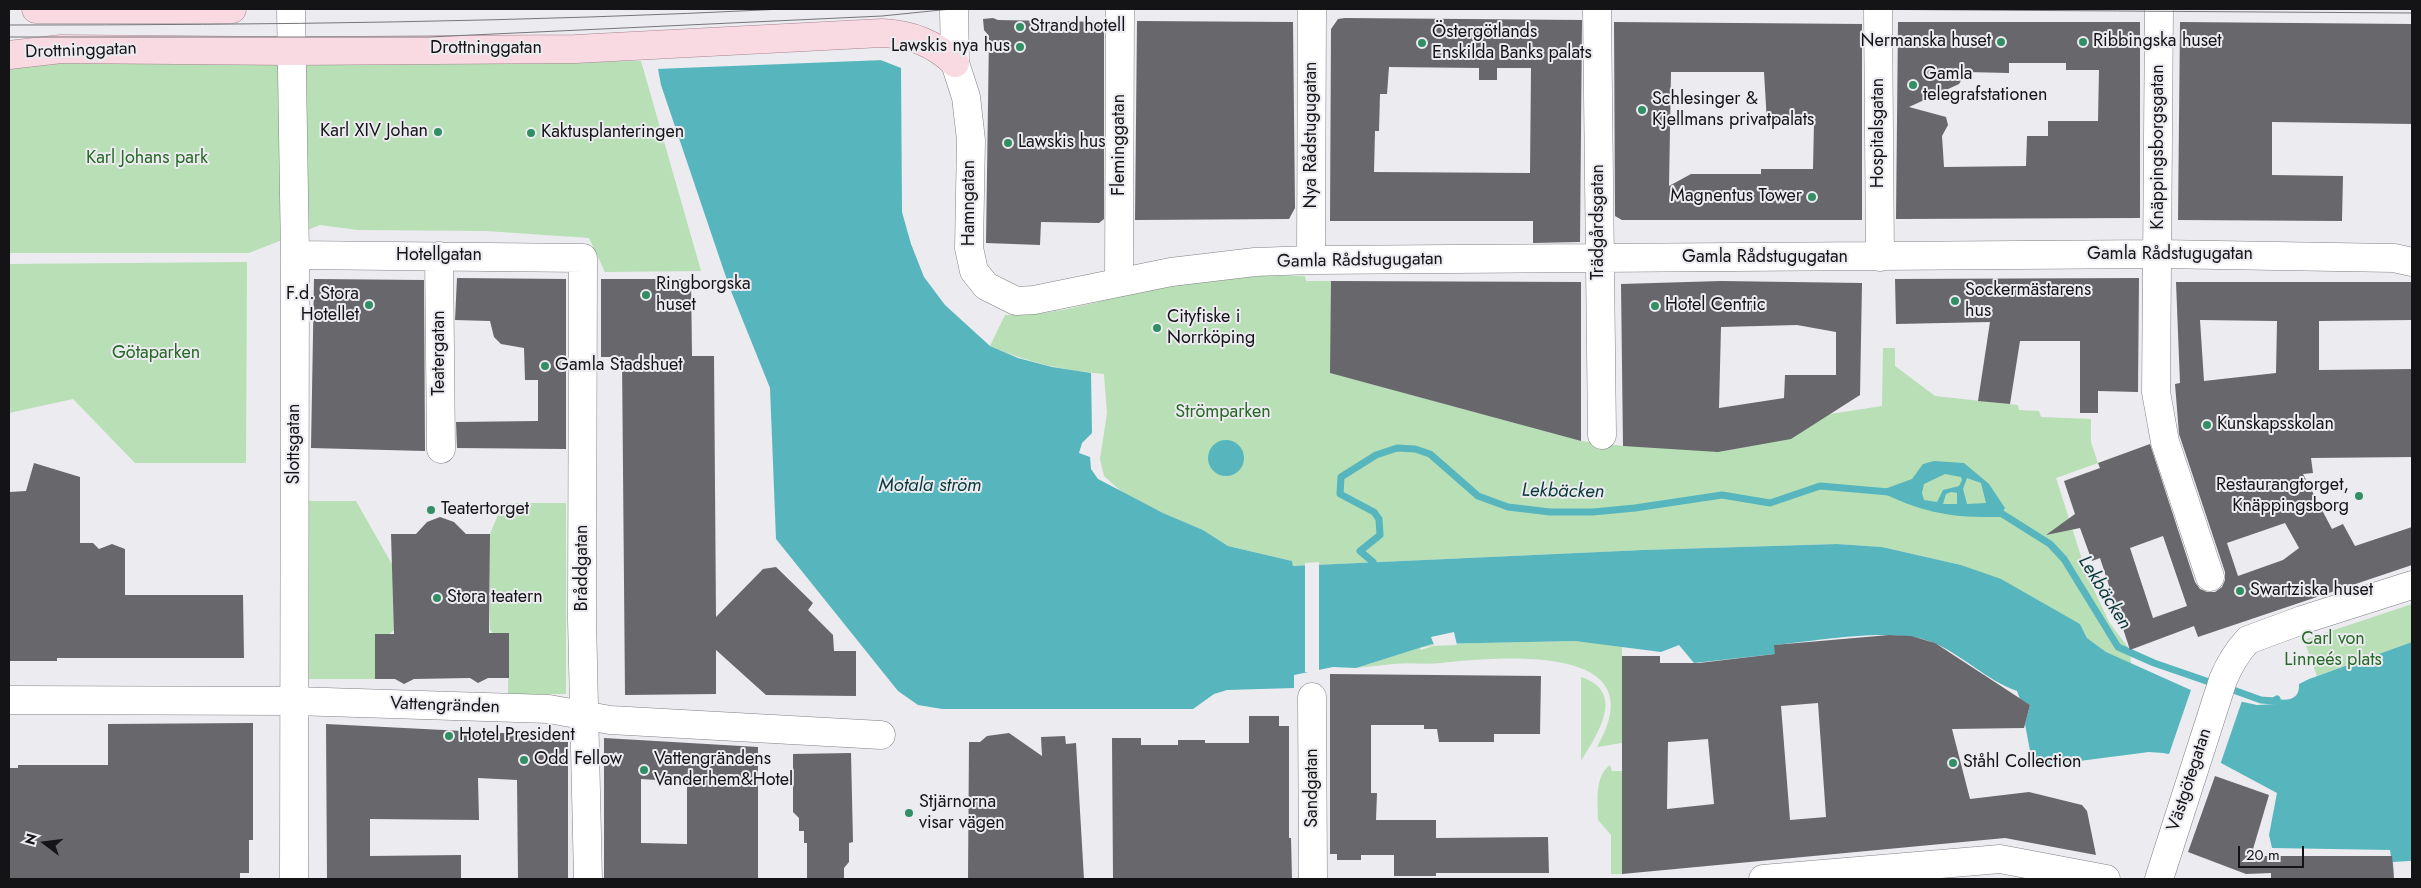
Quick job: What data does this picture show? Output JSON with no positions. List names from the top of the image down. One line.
{"streets":{"main road":["Drottninggatan"],"street":["Hospitalsgatan","Nya Rådstugugatan","Fleminggatan","Knäppingsborgsgatan","Hamngatan","Trädgårdsgatan","Gamla Rådstugugatan","Hotellgatan","Teatergatan","Slottsgatan","Bråddgatan","Vattengränden","Västgötegatan","Sandgatan"]},"crossings":[["Drottninggatan","Hamngatan"],["Drottninggatan","Slottsgatan"],["Hospitalsgatan","Gamla Rådstugugatan"],["Nya Rådstugugatan","Gamla Rådstugugatan"],["Fleminggatan","Hamngatan"],["Fleminggatan","Gamla Rådstugugatan"],["Knäppingsborgsgatan","Gamla Rådstugugatan"],["Hamngatan","Gamla Rådstugugatan"],["Trädgårdsgatan","Gamla Rådstugugatan"],["Hotellgatan","Teatergatan"],["Hotellgatan","Slottsgatan"],["Hotellgatan","Bråddgatan"],["Slottsgatan","Vattengränden"],["Bråddgatan","Vattengränden"]],"water":["Motala ström","Lekbäcken"],"parks":["Karl Johans park","Götaparken","Strömparken","Carl von Linneés plats"],"places":["Strand hotell","Nermanska huset","Ribbingska huset","Östergötlands Enskilda Banks palats","Lawskis nya hus","Gamla telegrafstationen","Schlesinger & Kjellmans privatpalats","Karl XIV Johan","Kaktusplanteringen","Lawskis hus","Magnentus Tower","Ringborgska huset","Sockermästarens hus","F.d. Stora Hotellet","Hotel Centric","Cityfiske i Norrköping","Gamla Stadshuet","Kunskapsskolan","Restaurangtorget, Knäppingsborg","Teatertorget","Swartziska huset","Stora teatern","Hotel President","Odd Fellow","Ståhl Collection","Vattengrändens Vanderhem&Hotel","Stjärnorna visar vägen"],"scale_bar":"20 m","north":"left"}
